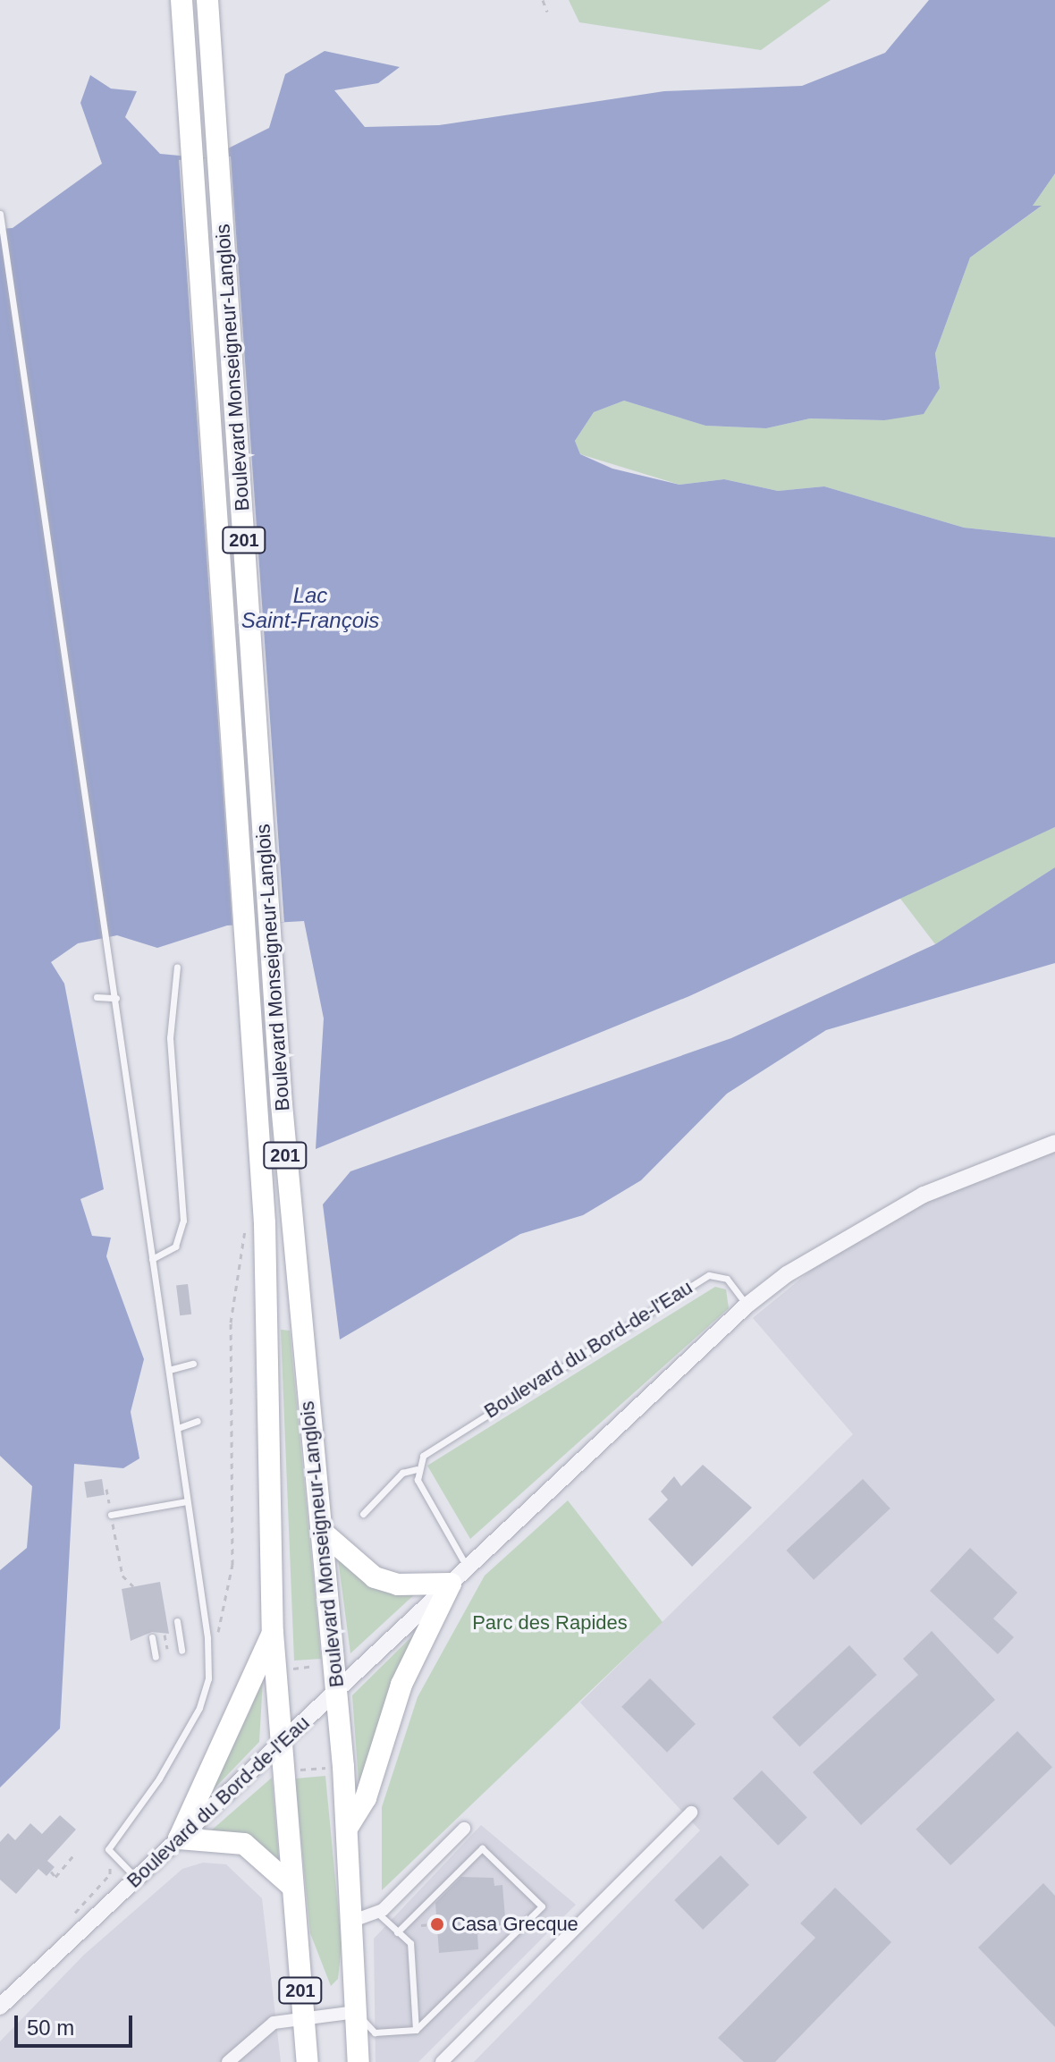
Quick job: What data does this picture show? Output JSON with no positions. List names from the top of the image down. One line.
{"streets":{"highway":["Boulevard Monseigneur-Langlois","201"],"street":["Boulevard du Bord-de-l'Eau"]},"crossings":[["Boulevard Monseigneur-Langlois","Boulevard du Bord-de-l'Eau"]],"water":["Lac Saint-François"],"parks":["Parc des Rapides"],"places":["Casa Grecque"],"scale_bar":"50 m"}
